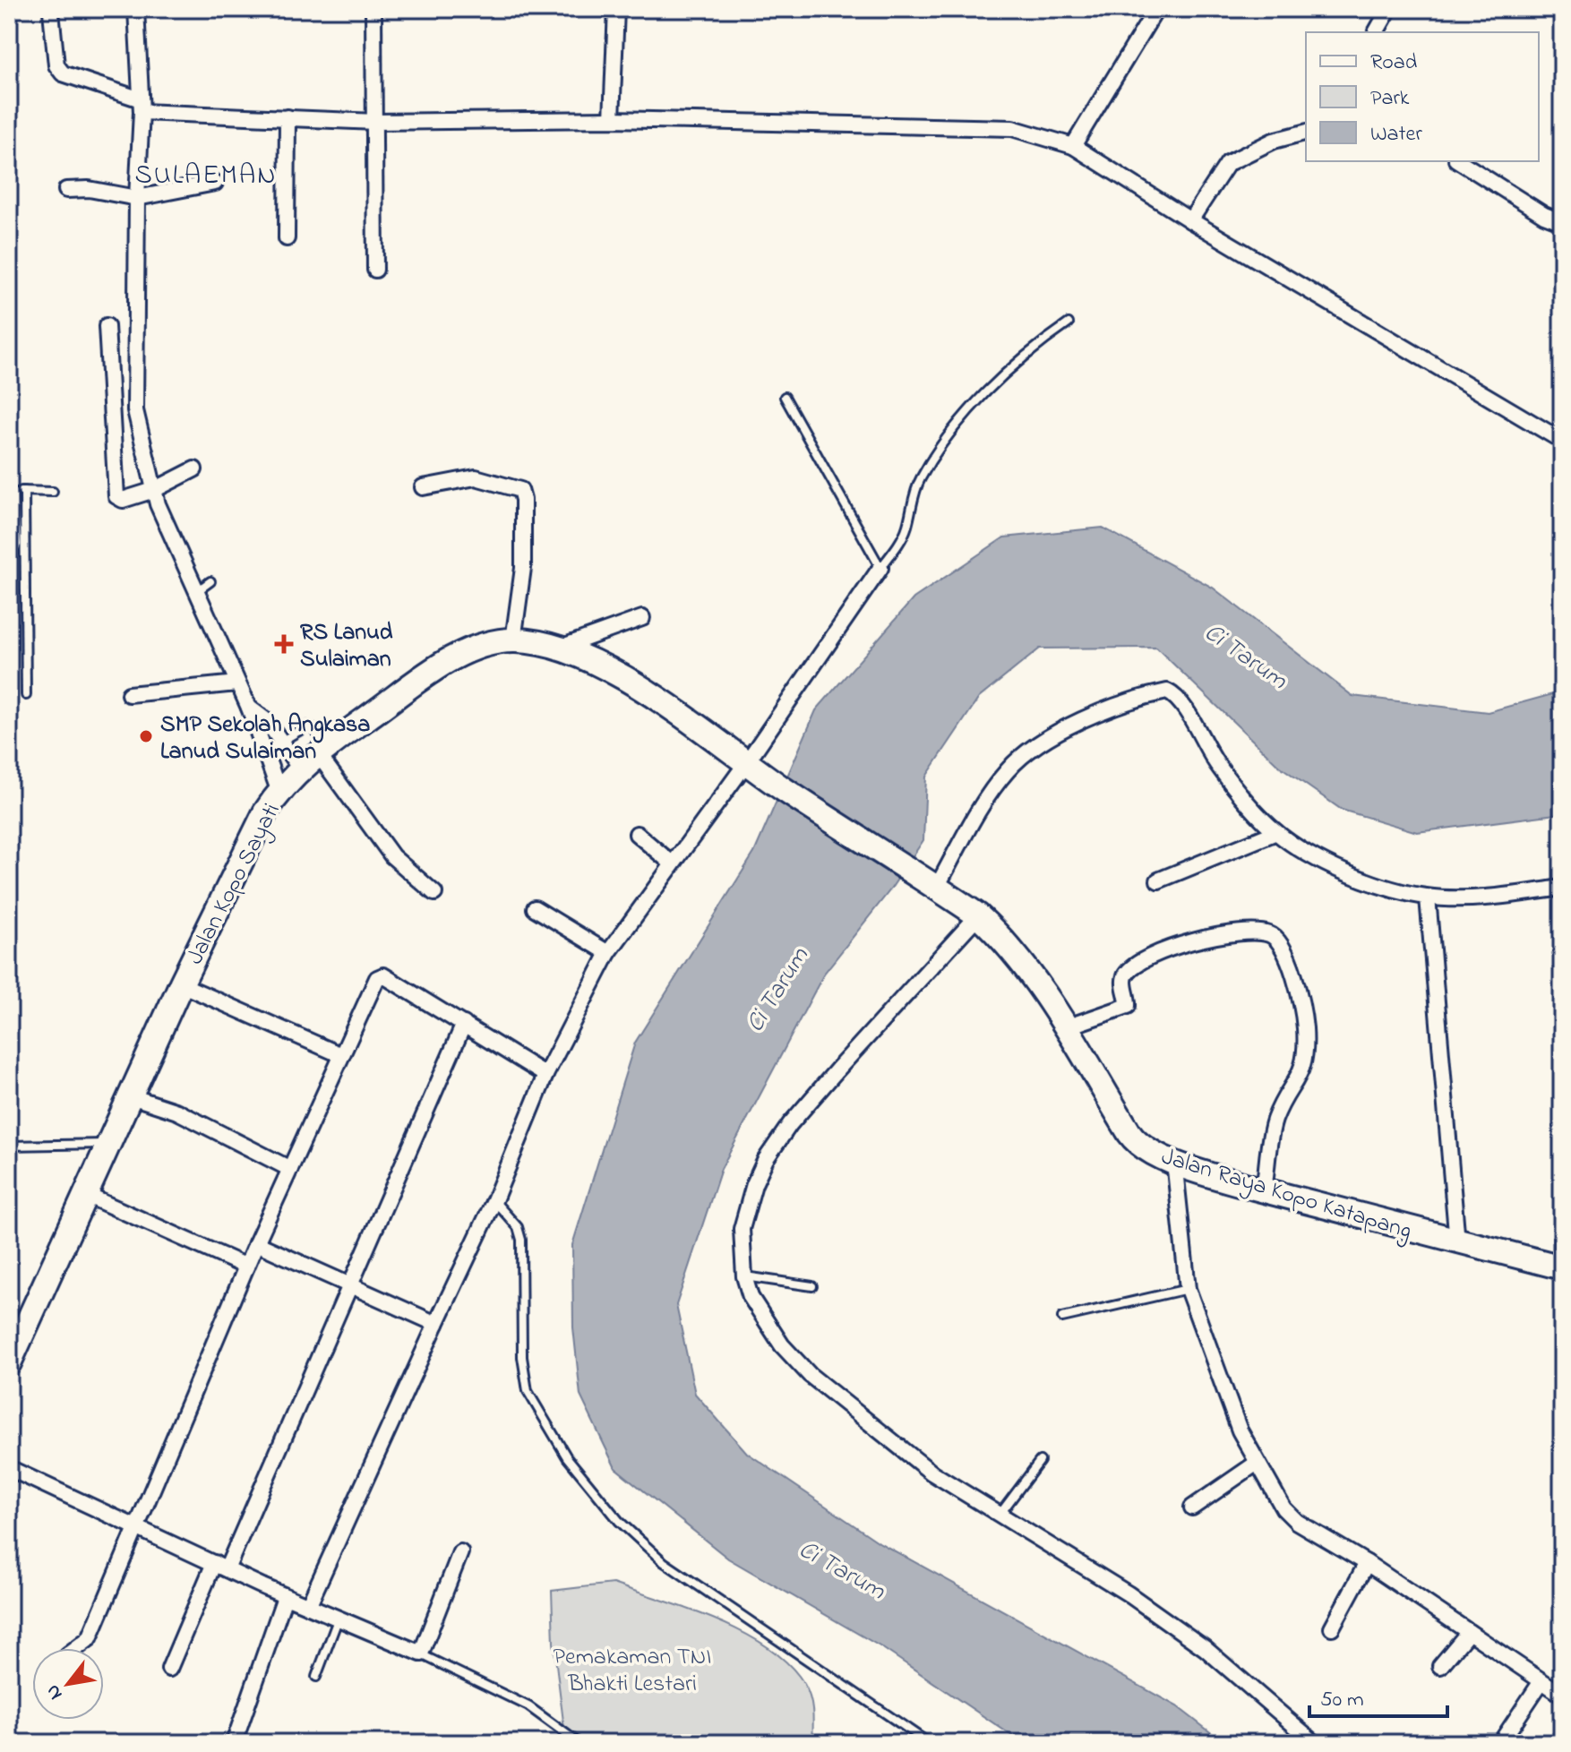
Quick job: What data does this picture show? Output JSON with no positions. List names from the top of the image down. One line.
{"streets":{"main road":["Jalan Kopo Sayati","Jalan Raya Kopo Katapang"]},"crossings":[["Jalan Kopo Sayati","Jalan Raya Kopo Katapang"]],"districts":["SULAEMAN"],"water":["Ci Tarum"],"parks":["Pemakaman TNI Bhakti Lestari"],"places":{"health":["RS Lanud Sulaiman"],"other":["SMP Sekolah Angkasa Lanud Sulaiman"]},"legend":["Road","Park","Water"],"scale_bar":"50 m","north":"bottom left"}
